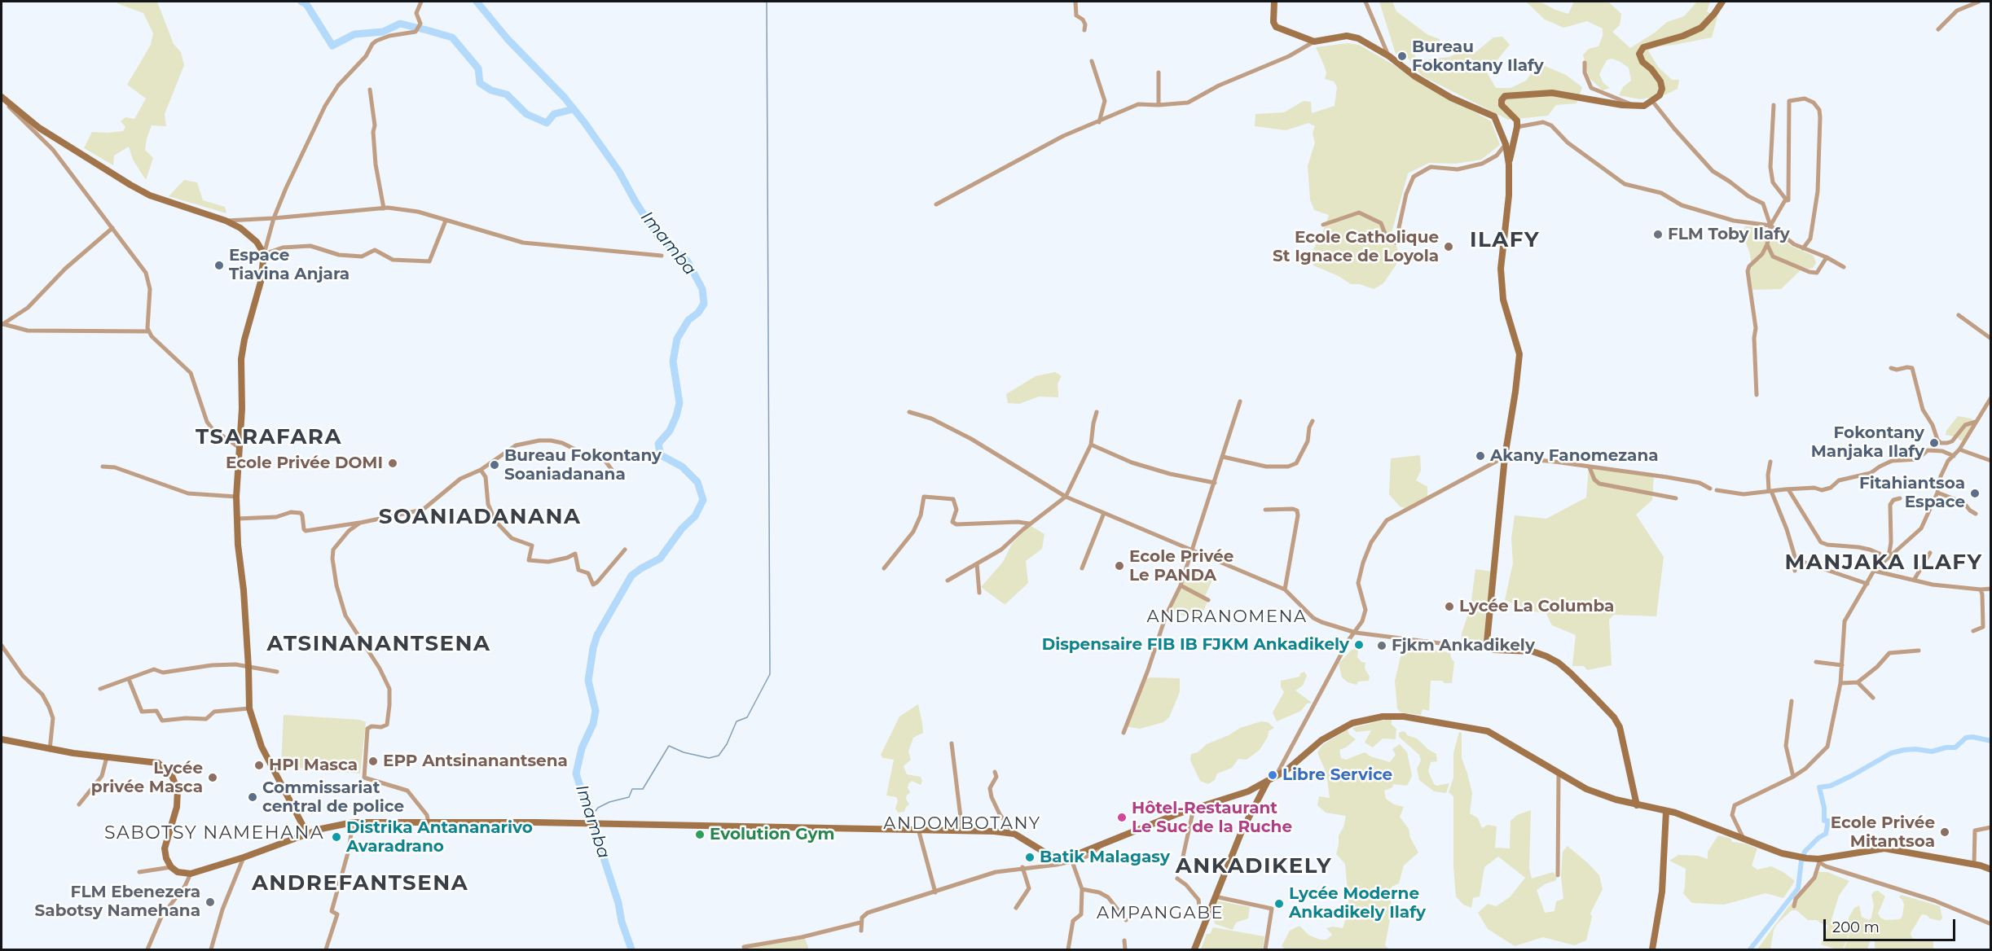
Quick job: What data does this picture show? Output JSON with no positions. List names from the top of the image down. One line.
{"districts":["ILAFY","TSARAFARA","SOANIADANANA","MANJAKA ILAFY","ANDRANOMENA","ATSINANANTSENA","ANDOMBOTANY","SABOTSY NAMEHANA","ANKADIKELY","ANDREFANTSENA","AMPANGABE"],"water":["Imamba"],"places":["Bureau Fokontany Ilafy","FLM Toby Ilafy","Ecole Catholique St Ignace de Loyola","Espace Tiavina Anjara","Fokontany Manjaka Ilafy","Akany Fanomezana","Ecole Privée DOMI","Bureau Fokontany Soaniadanana","Fitahiantsoa Espace","Ecole Privée Le PANDA","Lycée La Columba","Dispensaire FIB IB FJKM Ankadikely","Fjkm Ankadikely","EPP Antsinanantsena","HPI Masca","Libre Service","Lycée privée Masca","Commissariat central de police","Hôtel-Restaurant Le Suc de la Ruche","Ecole Privée Mitantsoa","Evolution Gym","Distrika Antananarivo Avaradrano","Batik Malagasy","FLM Ebenezera Sabotsy Namehana","Lycée Moderne Ankadikely Ilafy"],"scale_bar":"200 m"}
